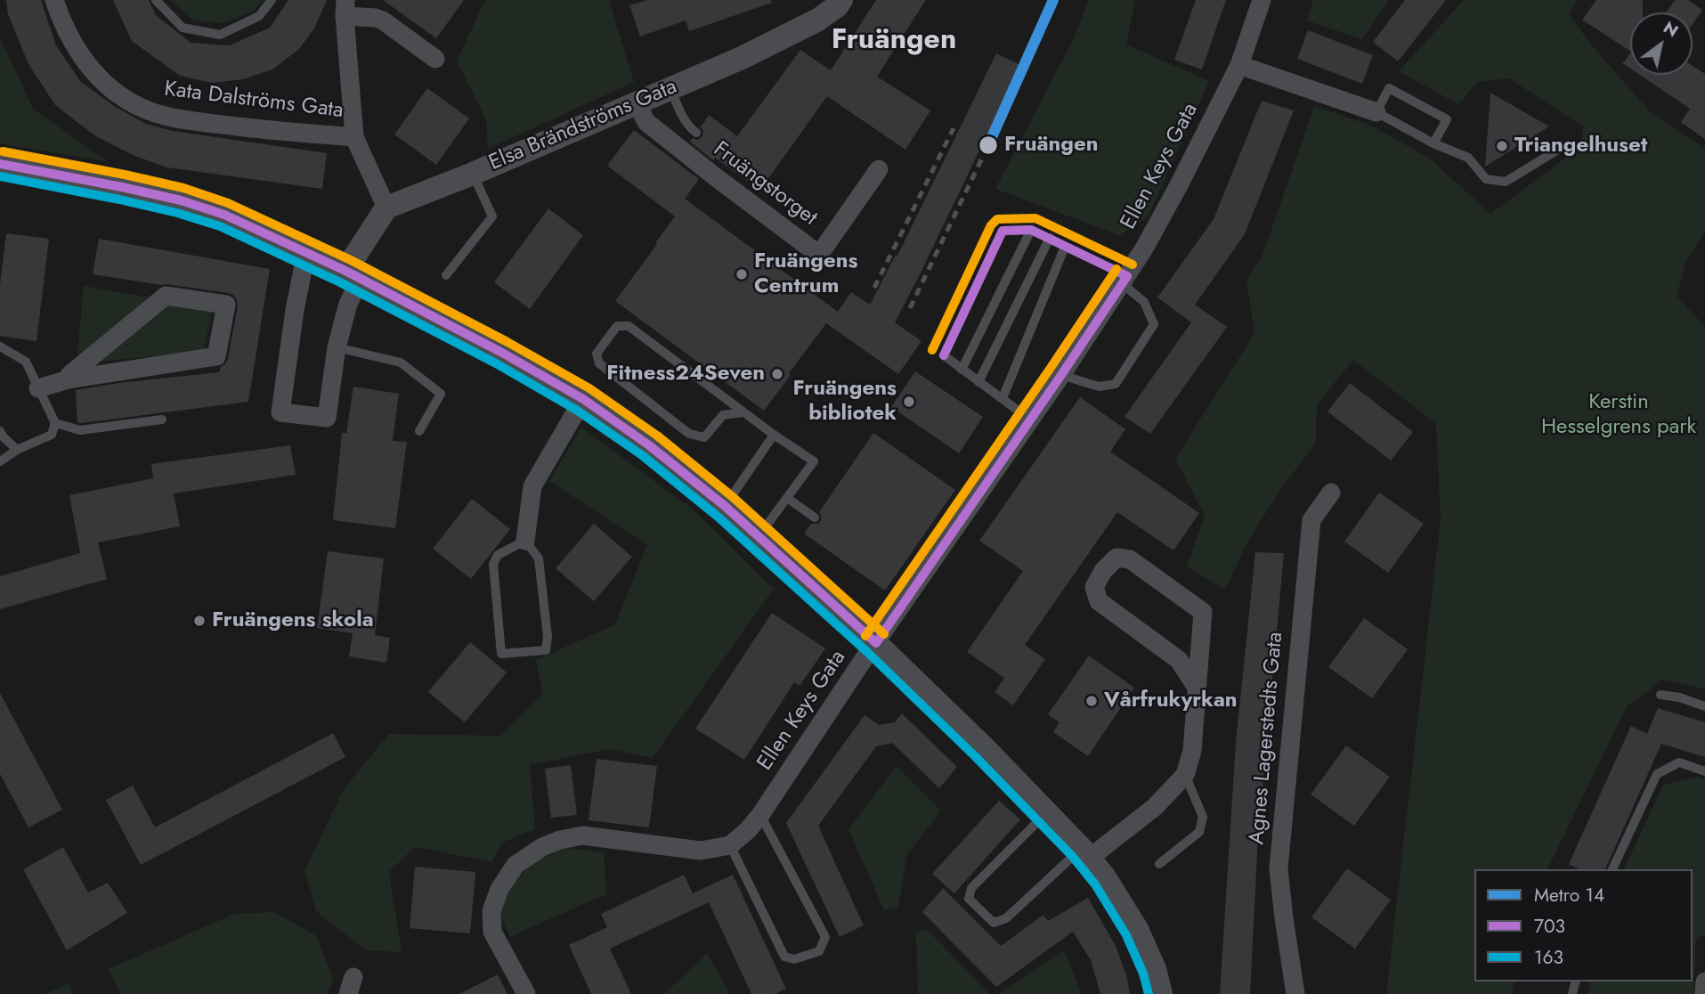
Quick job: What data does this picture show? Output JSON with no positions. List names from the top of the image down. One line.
{"streets":{"street":["Kata Dalströms Gata","Elsa Brändströms Gata","Ellen Keys Gata","Fruängstorget","Agnes Lagerstedts Gata"]},"crossings":[["Elsa Brändströms Gata","Fruängstorget"]],"districts":["Fruängen"],"parks":["Kerstin Hesselgrens park"],"places":["Fruängen","Triangelhuset","Fruängens Centrum","Fitness24Seven","Fruängens bibliotek","Fruängens skola","Vårfrukyrkan"],"lines":["metro line 14","transit line 703","transit line 163"],"legend":["Metro 14","703","163"],"north":"top right"}
